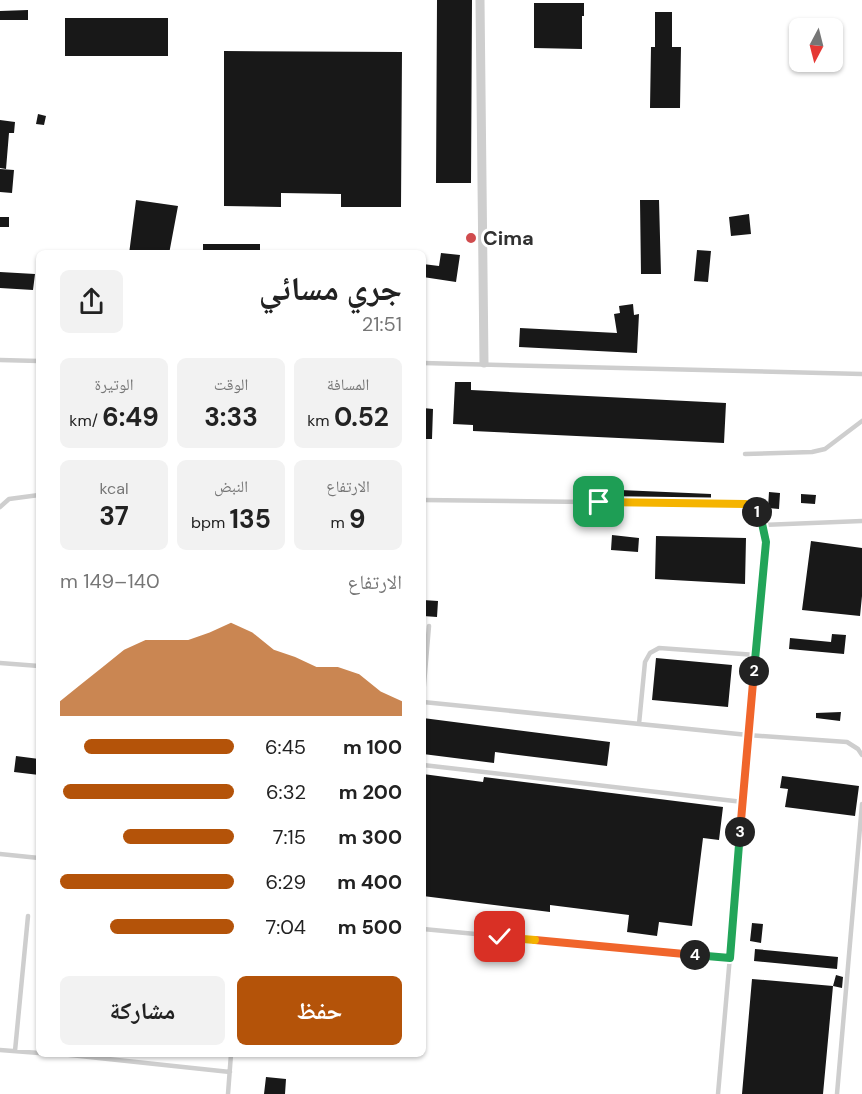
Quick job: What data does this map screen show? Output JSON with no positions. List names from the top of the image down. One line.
{"places":["Cima"],"north":"bottom","page":{"heading":["جري مسائي","21:51"],"stats":[["المسافة","0.52 km"],["الوقت","3:33"],["الوتيرة","6:49 /km"],["الارتفاع","9 m"],["النبض","135 bpm"],["kcal","37"]],"pins":["1","2","3","4"],"chart":["الارتفاع","140–149 m"],"list":[{"name":"100 m","note":"6:45"},{"name":"200 m","note":"6:32"},{"name":"300 m","note":"7:15"},{"name":"400 m","note":"6:29"},{"name":"500 m","note":"7:04"}],"buttons":["حفظ","مشاركة"]}}
